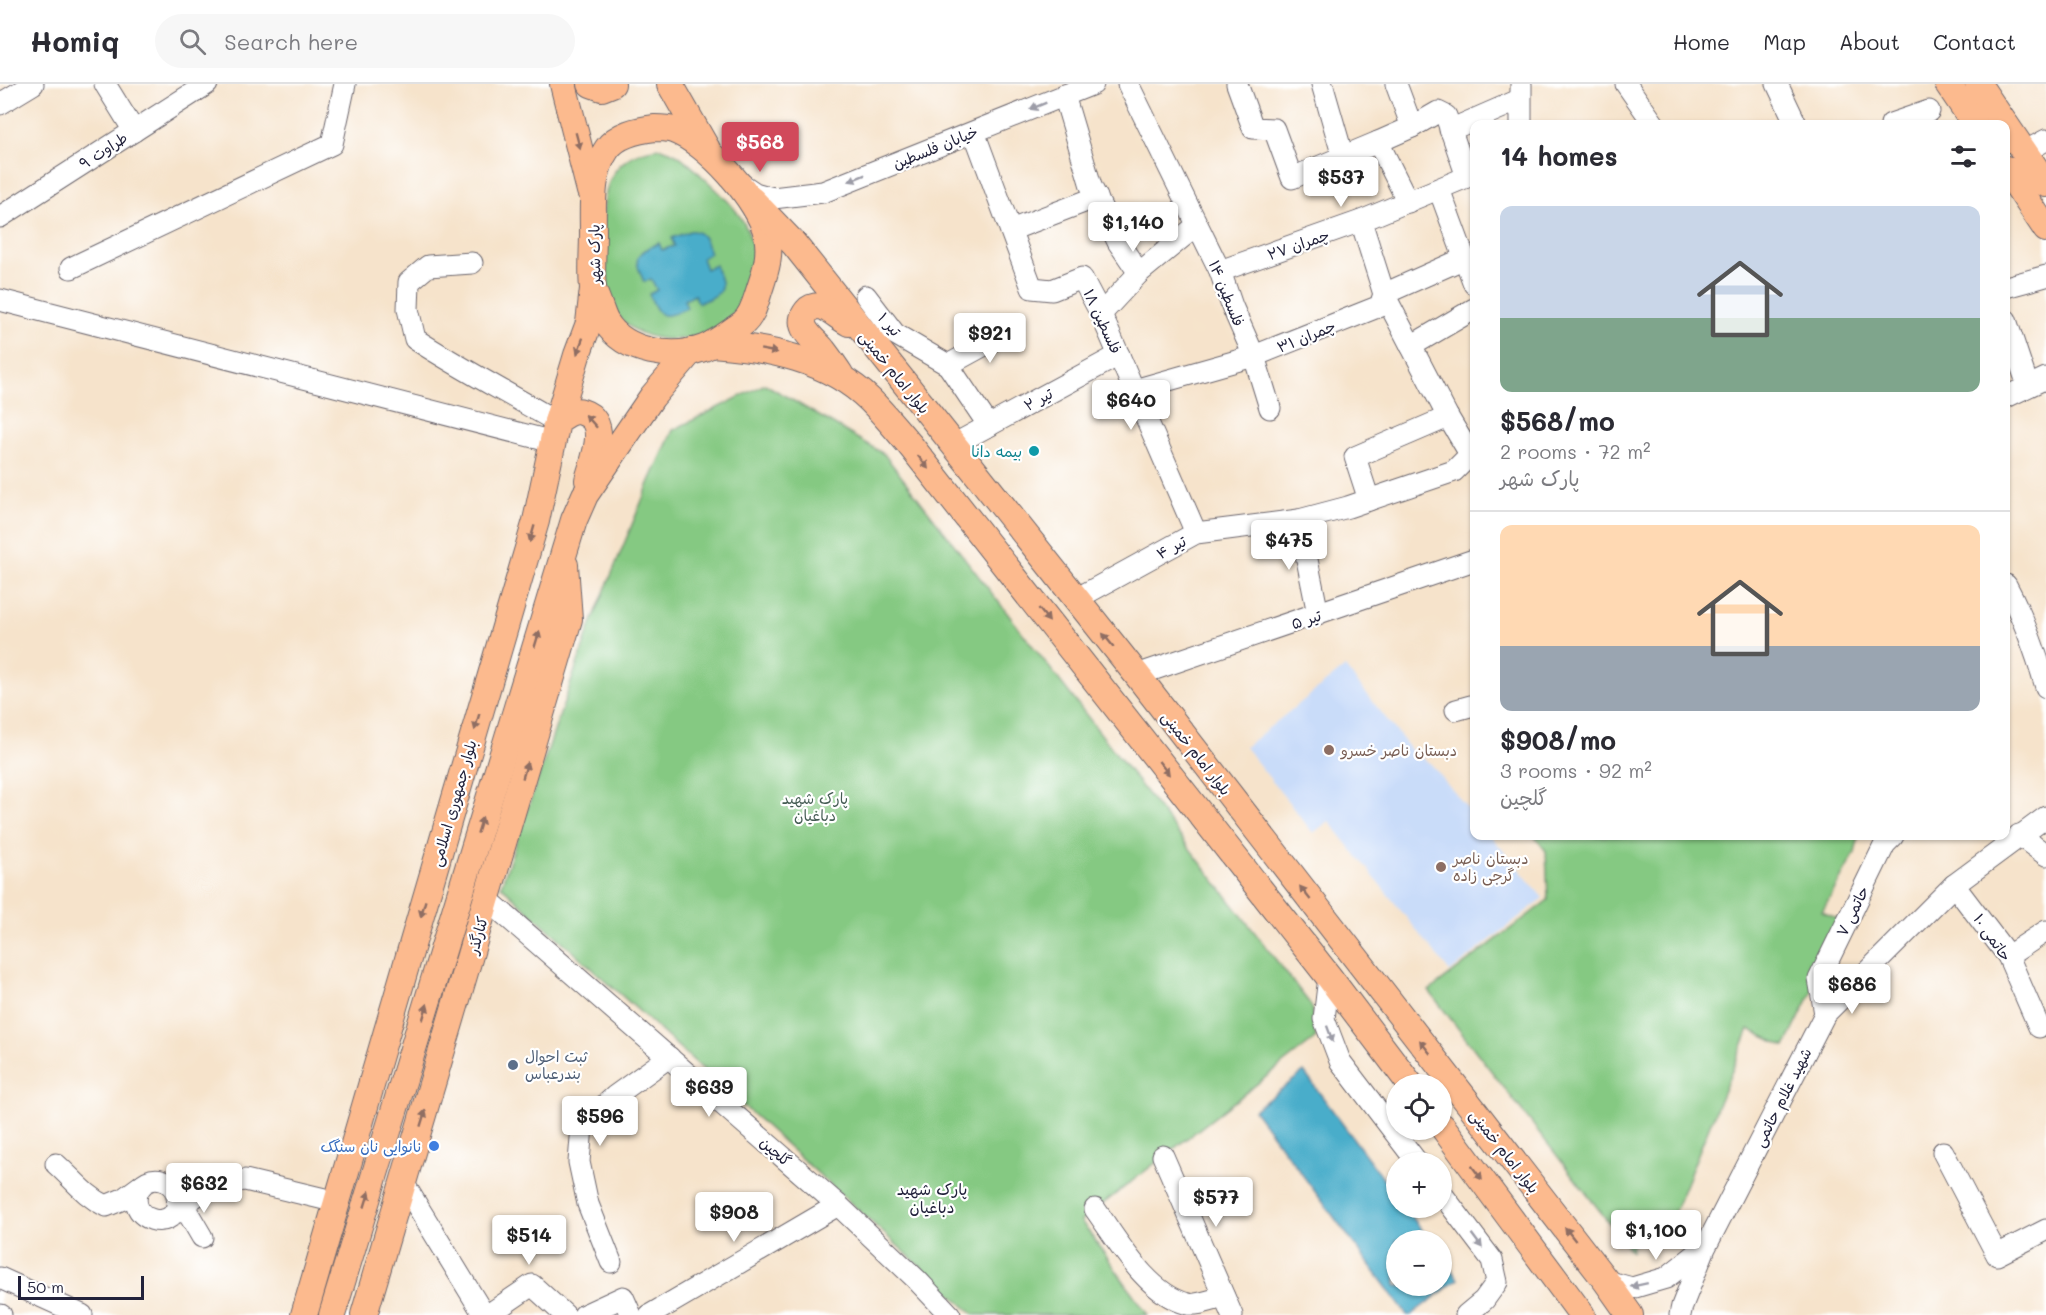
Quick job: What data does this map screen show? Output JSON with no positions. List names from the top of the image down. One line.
{"streets":{"main road":["پارک شهر","بلوار امام خمینی","بلوار جمهوری اسلامی","کنارگذر"],"street":["خیابان فلسطین","طراوت ۹","چمران ۲۷","فلسطین ۱۴","فلسطین ۱۸","تیر ۱","چمران ۳۱","تیر ۲","تیر ۴","تیر ۵","حاتمی ۷","حاتمی ۱۰","شهید غلام حاتمی","گلچین"]},"crossings":[["خیابان فلسطین","پارک شهر"],["خیابان فلسطین","فلسطین ۱۸"],["خیابان فلسطین","بلوار امام خمینی"],["خیابان فلسطین","بلوار جمهوری اسلامی"],["چمران ۲۷","فلسطین ۱۴"],["پارک شهر","بلوار امام خمینی"],["پارک شهر","بلوار جمهوری اسلامی"],["فلسطین ۱۴","چمران ۳۱"],["فلسطین ۱۸","چمران ۳۱"],["فلسطین ۱۸","تیر ۲"],["فلسطین ۱۸","تیر ۴"],["تیر ۱","تیر ۲"],["بلوار امام خمینی","تیر ۲"],["بلوار امام خمینی","تیر ۴"],["بلوار امام خمینی","تیر ۵"],["بلوار امام خمینی","بلوار جمهوری اسلامی"],["بلوار امام خمینی","شهید غلام حاتمی"],["حاتمی ۷","شهید غلام حاتمی"],["کنارگذر","گلچین"],["حاتمی ۱۰","شهید غلام حاتمی"]],"one_way":["خیابان فلسطین"],"districts":["پارک شهید دباغیان"],"parks":["پارک شهید دباغیان"],"places":["بیمه دانا","دبستان ناصر خسرو","دبستان ناصر گرجی زاده","ثبت احوال بندرعباس","نانوایی نان سنگک"],"scale_bar":"50 m","page":{"header":"Homiq","search":"Search here","nav":["Home","Map","About","Contact"],"heading":"14 homes","price":["$568","$537","$1,140","$921","$640","$475","$686","$639","$596","$632","$577","$908","$1,100","$514"],"list":[{"name":"$568/mo","note":"2 rooms · 72 m² · پارک شهر"},{"name":"$908/mo","note":"3 rooms · 92 m² · گلچین"}],"map_buttons":["+","−"],"scale":"50 m"}}
